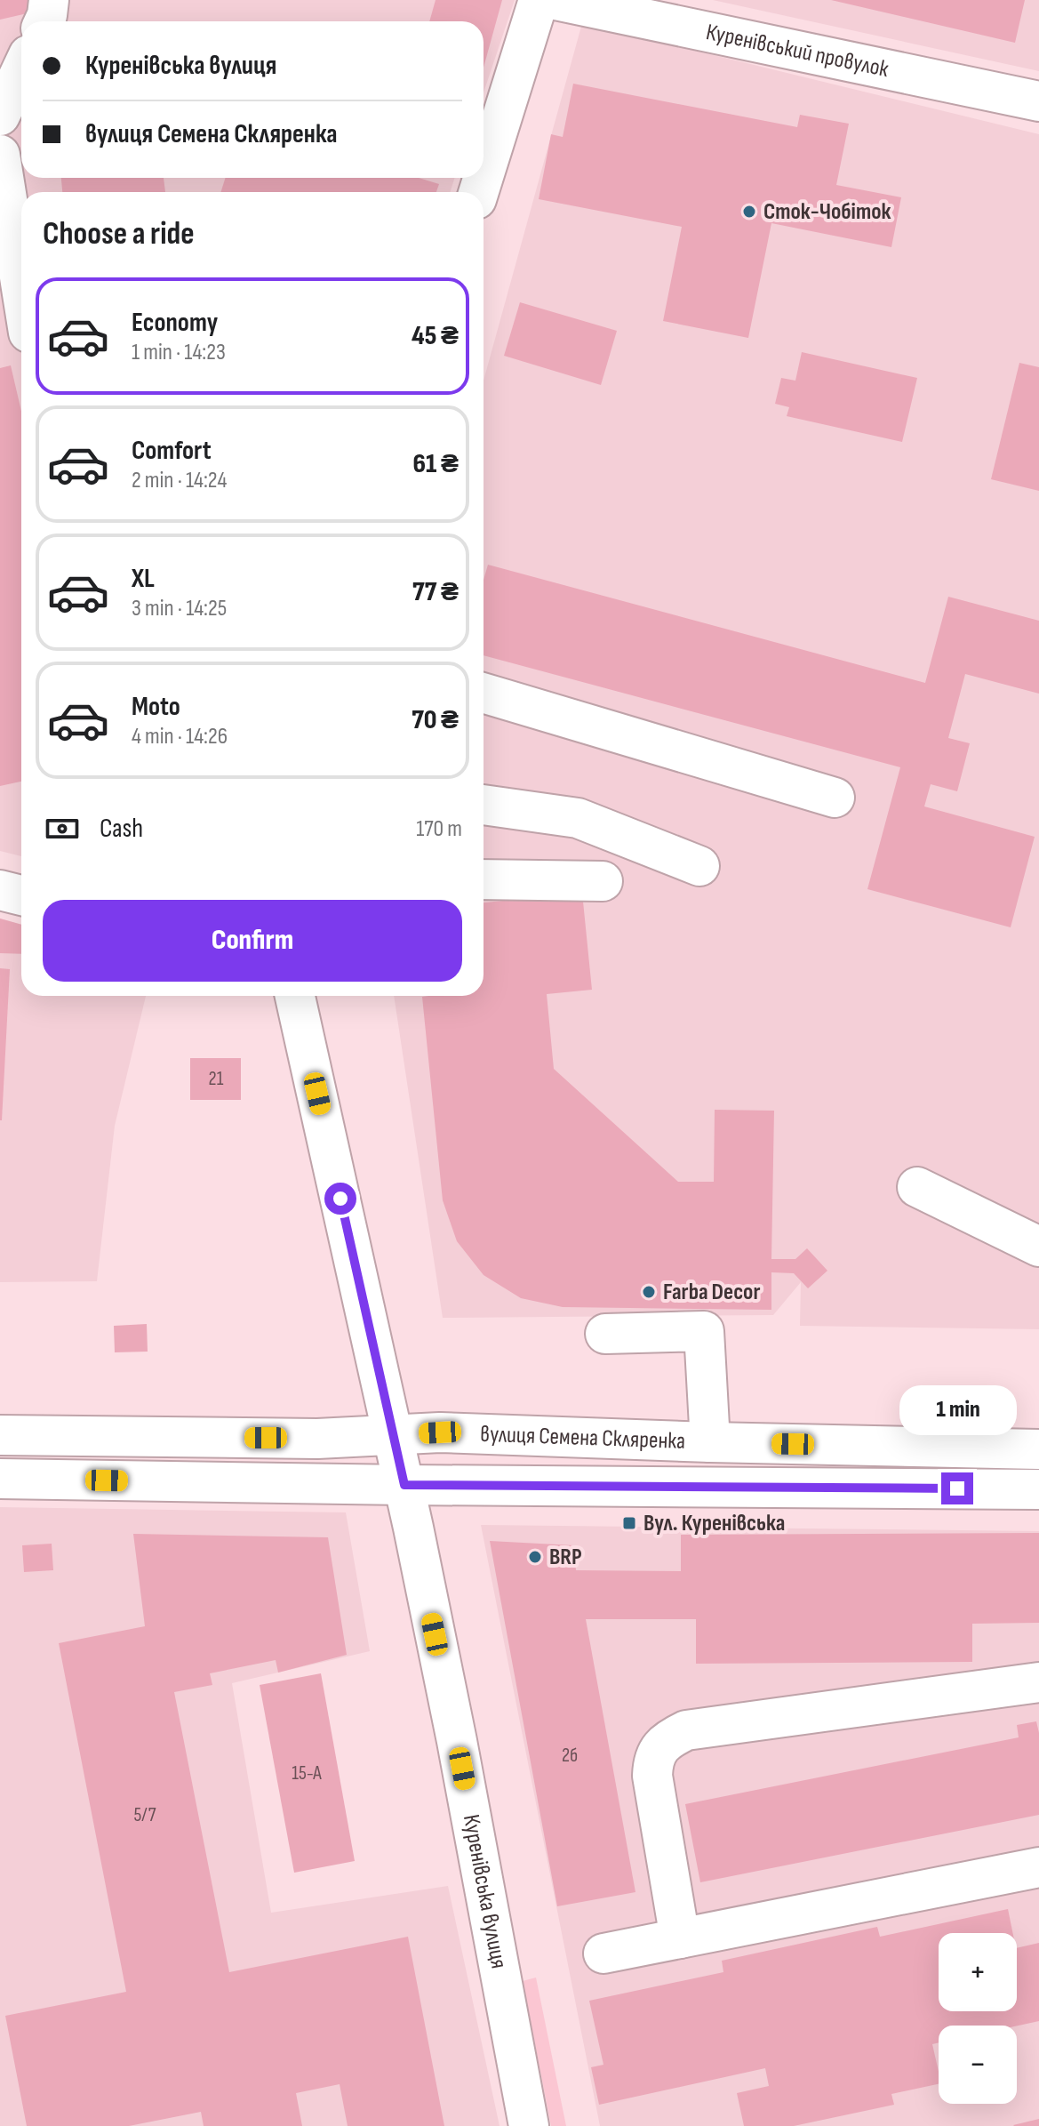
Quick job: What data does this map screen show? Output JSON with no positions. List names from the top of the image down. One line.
{"streets":{"main road":["Куренівський провулок","вулиця Семена Скляренка","Куренівська вулиця"]},"crossings":[["вулиця Семена Скляренка","Куренівська вулиця"]],"places":{"other":["Сток-Чобіток","Farba Decor","BRP"],"transit":["Вул. Куренівська"]},"house_numbers":["21","2б","15-А","5/7"],"page":{"banner":["Куренівська вулиця","вулиця Семена Скляренка"],"heading":"Choose a ride","list":[{"name":"Economy","note":"1 min · 14:23","value":"45 ₴"},{"name":"Comfort","note":"2 min · 14:24","value":"61 ₴"},{"name":"XL","note":"3 min · 14:25","value":"77 ₴"},{"name":"Moto","note":"4 min · 14:26","value":"70 ₴"}],"pay":["Cash","170 m"],"buttons":"Confirm","bubble":"1 min","map_buttons":["+","−"]}}
